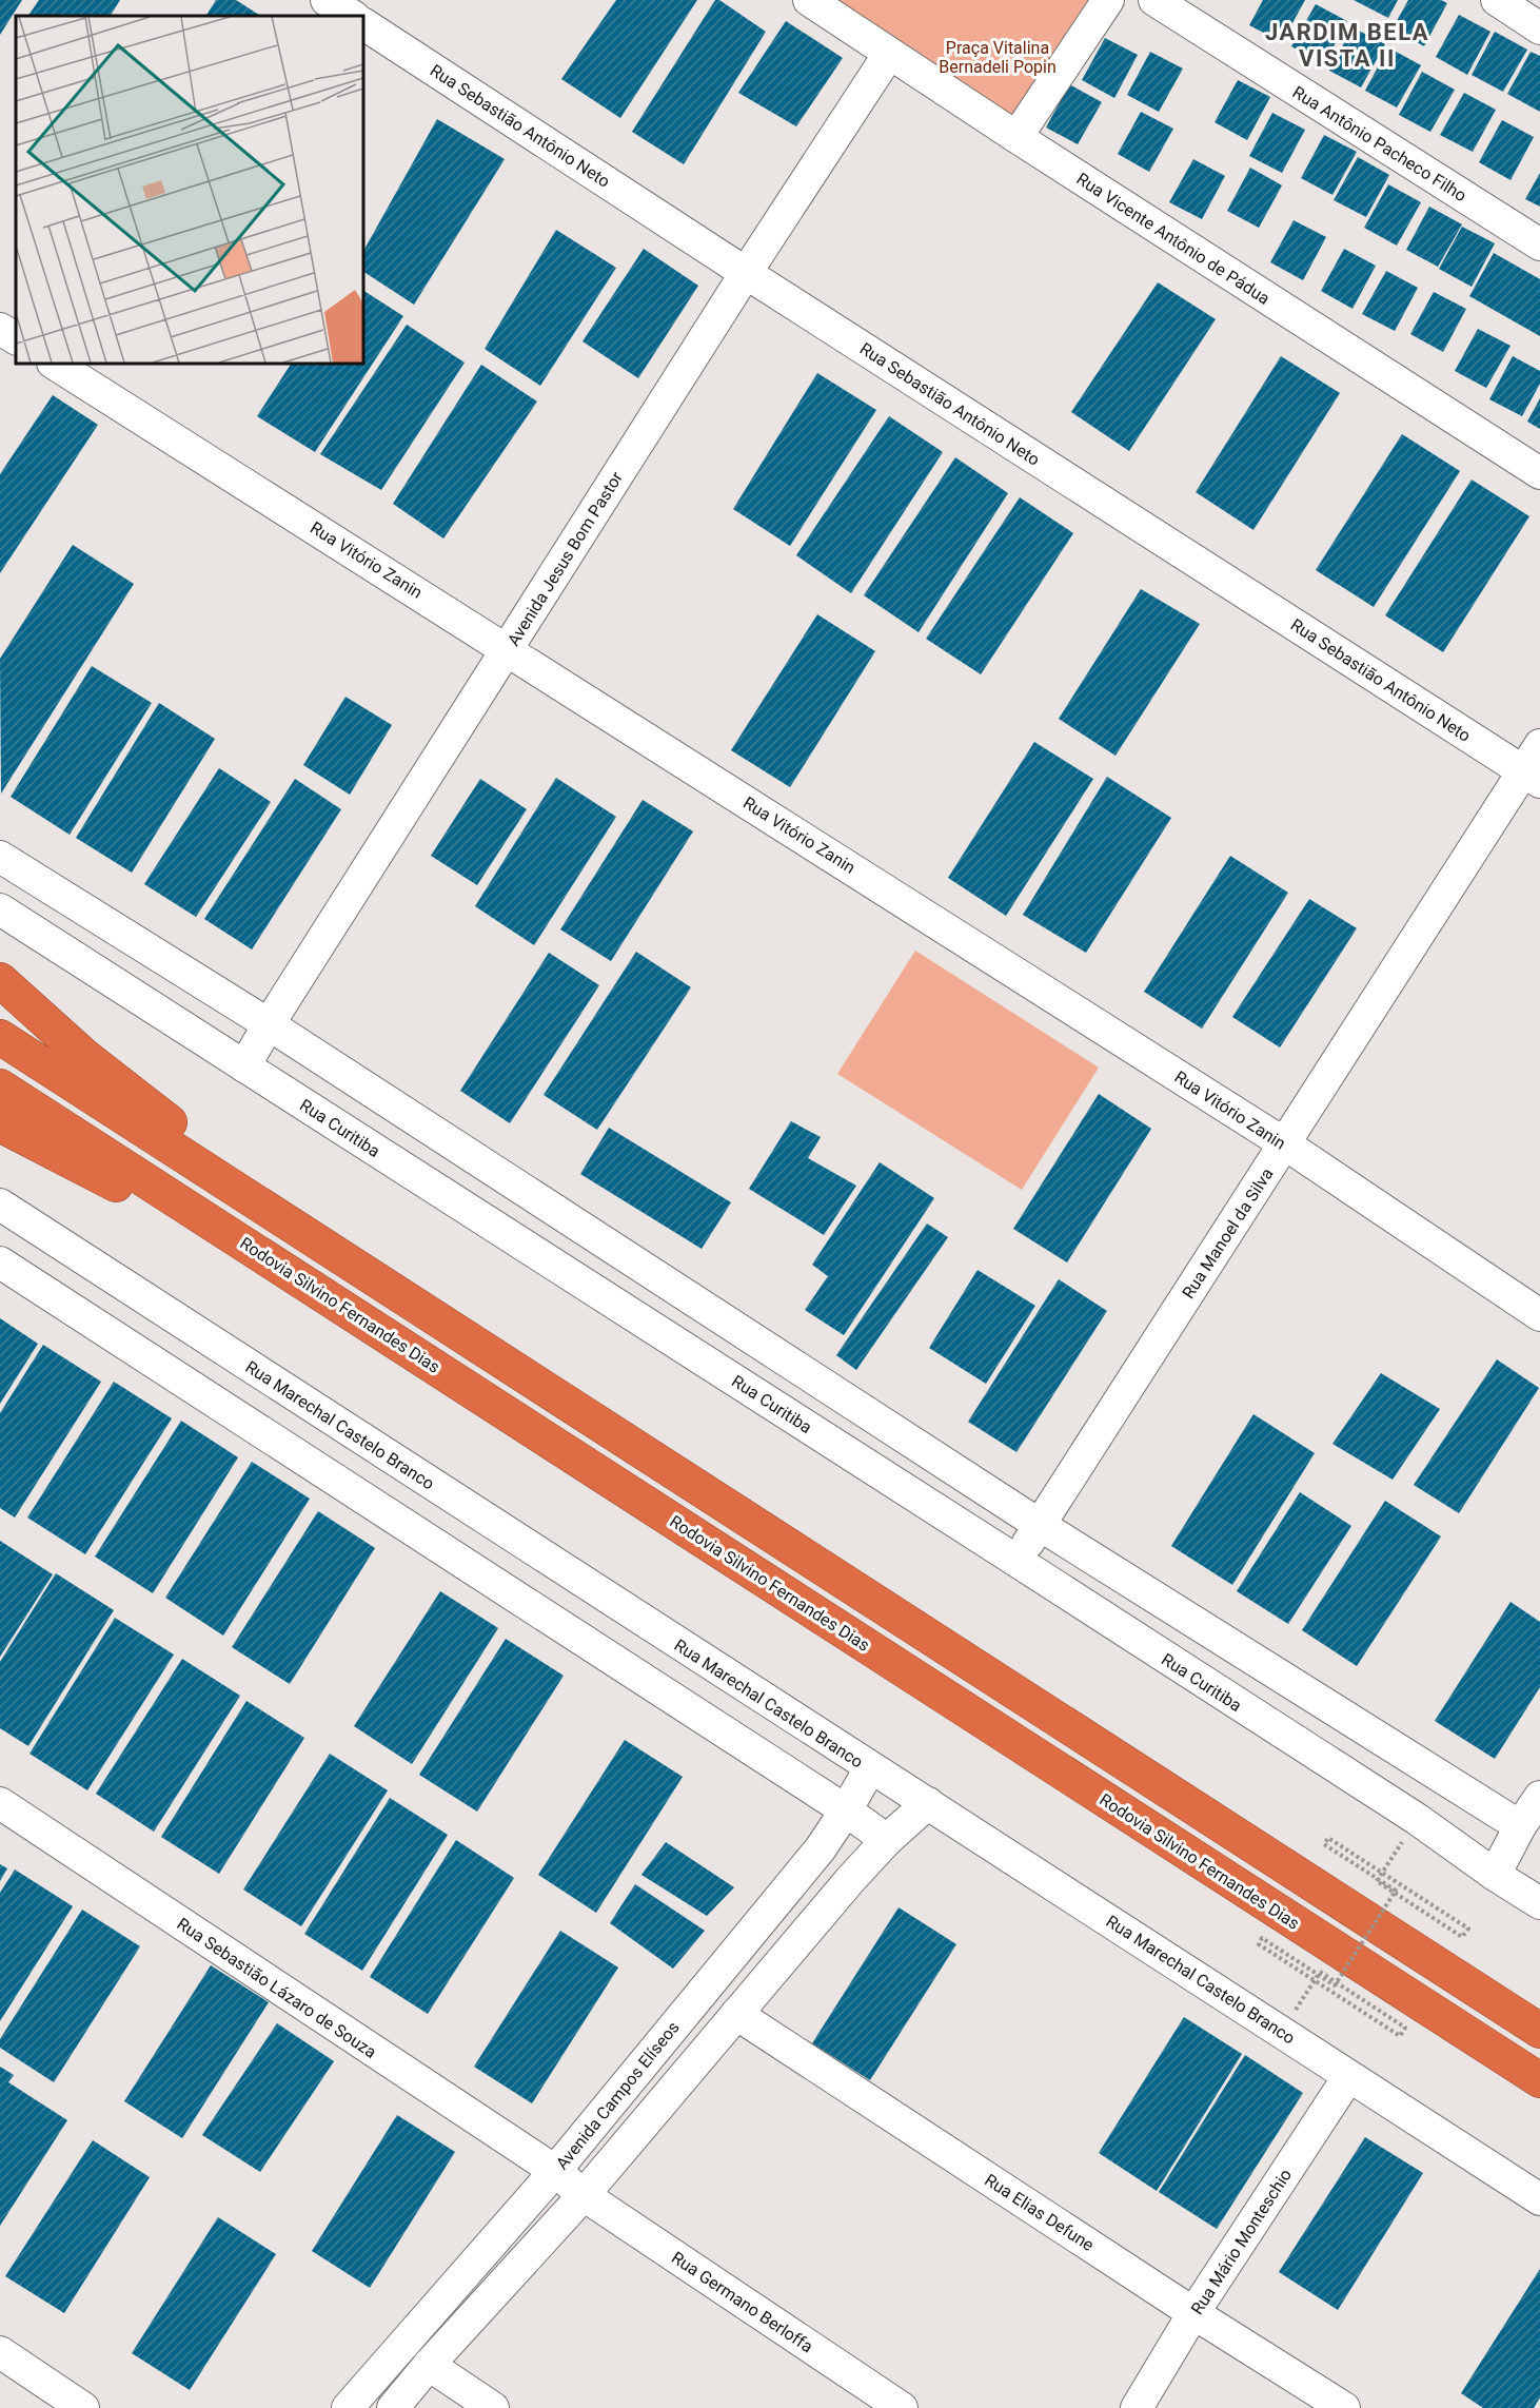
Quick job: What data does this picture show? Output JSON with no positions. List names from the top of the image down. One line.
{"streets":{"highway":["Rodovia Silvino Fernandes Dias"],"street":["Rua Sebastião Antônio Neto","Rua Antônio Pacheco Filho","Rua Vicente Antônio de Pádua","Avenida Jesus Bom Pastor","Rua Vitório Zanin","Rua Curitiba","Rua Manoel da Silva","Rua Marechal Castelo Branco","Rua Sebastião Lázaro de Souza","Avenida Campos Elíseos","Rua Elias Defune","Rua Mário Monteschio","Rua Germano Berloffa"]},"crossings":[["Rua Sebastião Antônio Neto","Avenida Jesus Bom Pastor"],["Rua Sebastião Antônio Neto","Rua Manoel da Silva"],["Rua Vicente Antônio de Pádua","Avenida Jesus Bom Pastor"],["Avenida Jesus Bom Pastor","Rua Vitório Zanin"],["Avenida Jesus Bom Pastor","Rua Curitiba"],["Rua Vitório Zanin","Rua Manoel da Silva"],["Rua Curitiba","Rua Manoel da Silva"],["Rua Marechal Castelo Branco","Avenida Campos Elíseos"],["Rua Marechal Castelo Branco","Rua Mário Monteschio"],["Rua Sebastião Lázaro de Souza","Avenida Campos Elíseos"],["Rua Sebastião Lázaro de Souza","Rua Germano Berloffa"],["Rua Elias Defune","Rua Mário Monteschio"]],"districts":["JARDIM BELA VISTA II"],"parks":["Praça Vitalina Bernadeli Popin"]}
